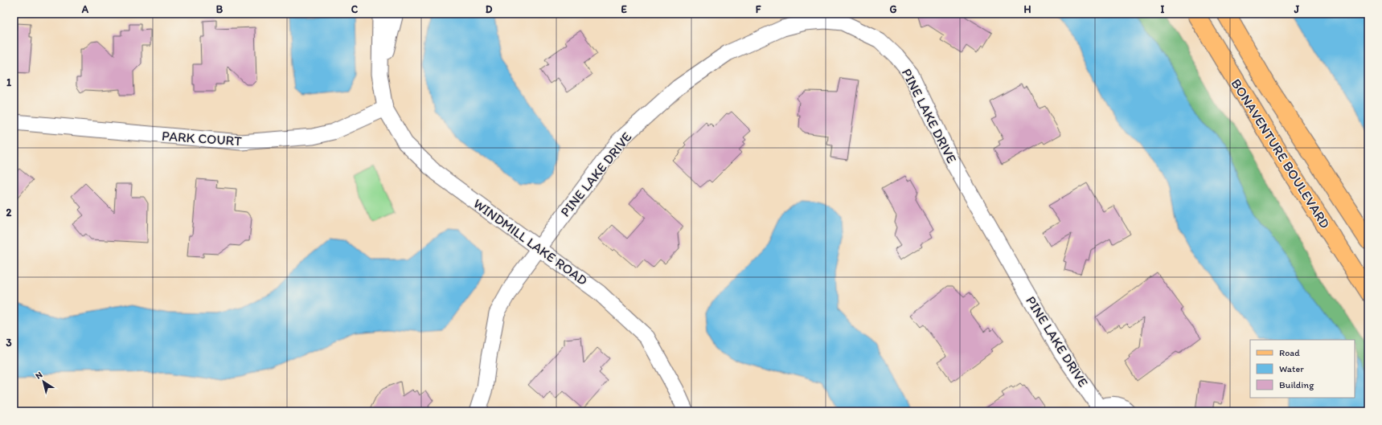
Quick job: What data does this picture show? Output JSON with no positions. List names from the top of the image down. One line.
{"streets":{"main road":["BONAVENTURE BOULEVARD"],"street":["PINE LAKE DRIVE","PARK COURT","WINDMILL LAKE ROAD"]},"crossings":[["PINE LAKE DRIVE","WINDMILL LAKE ROAD"],["PARK COURT","WINDMILL LAKE ROAD"]],"legend":["Road","Water","Building"],"north":"top left","grid":{"columns":["A","B","C","D","E","F","G","H","I","J"],"rows":["1","2","3"]}}
